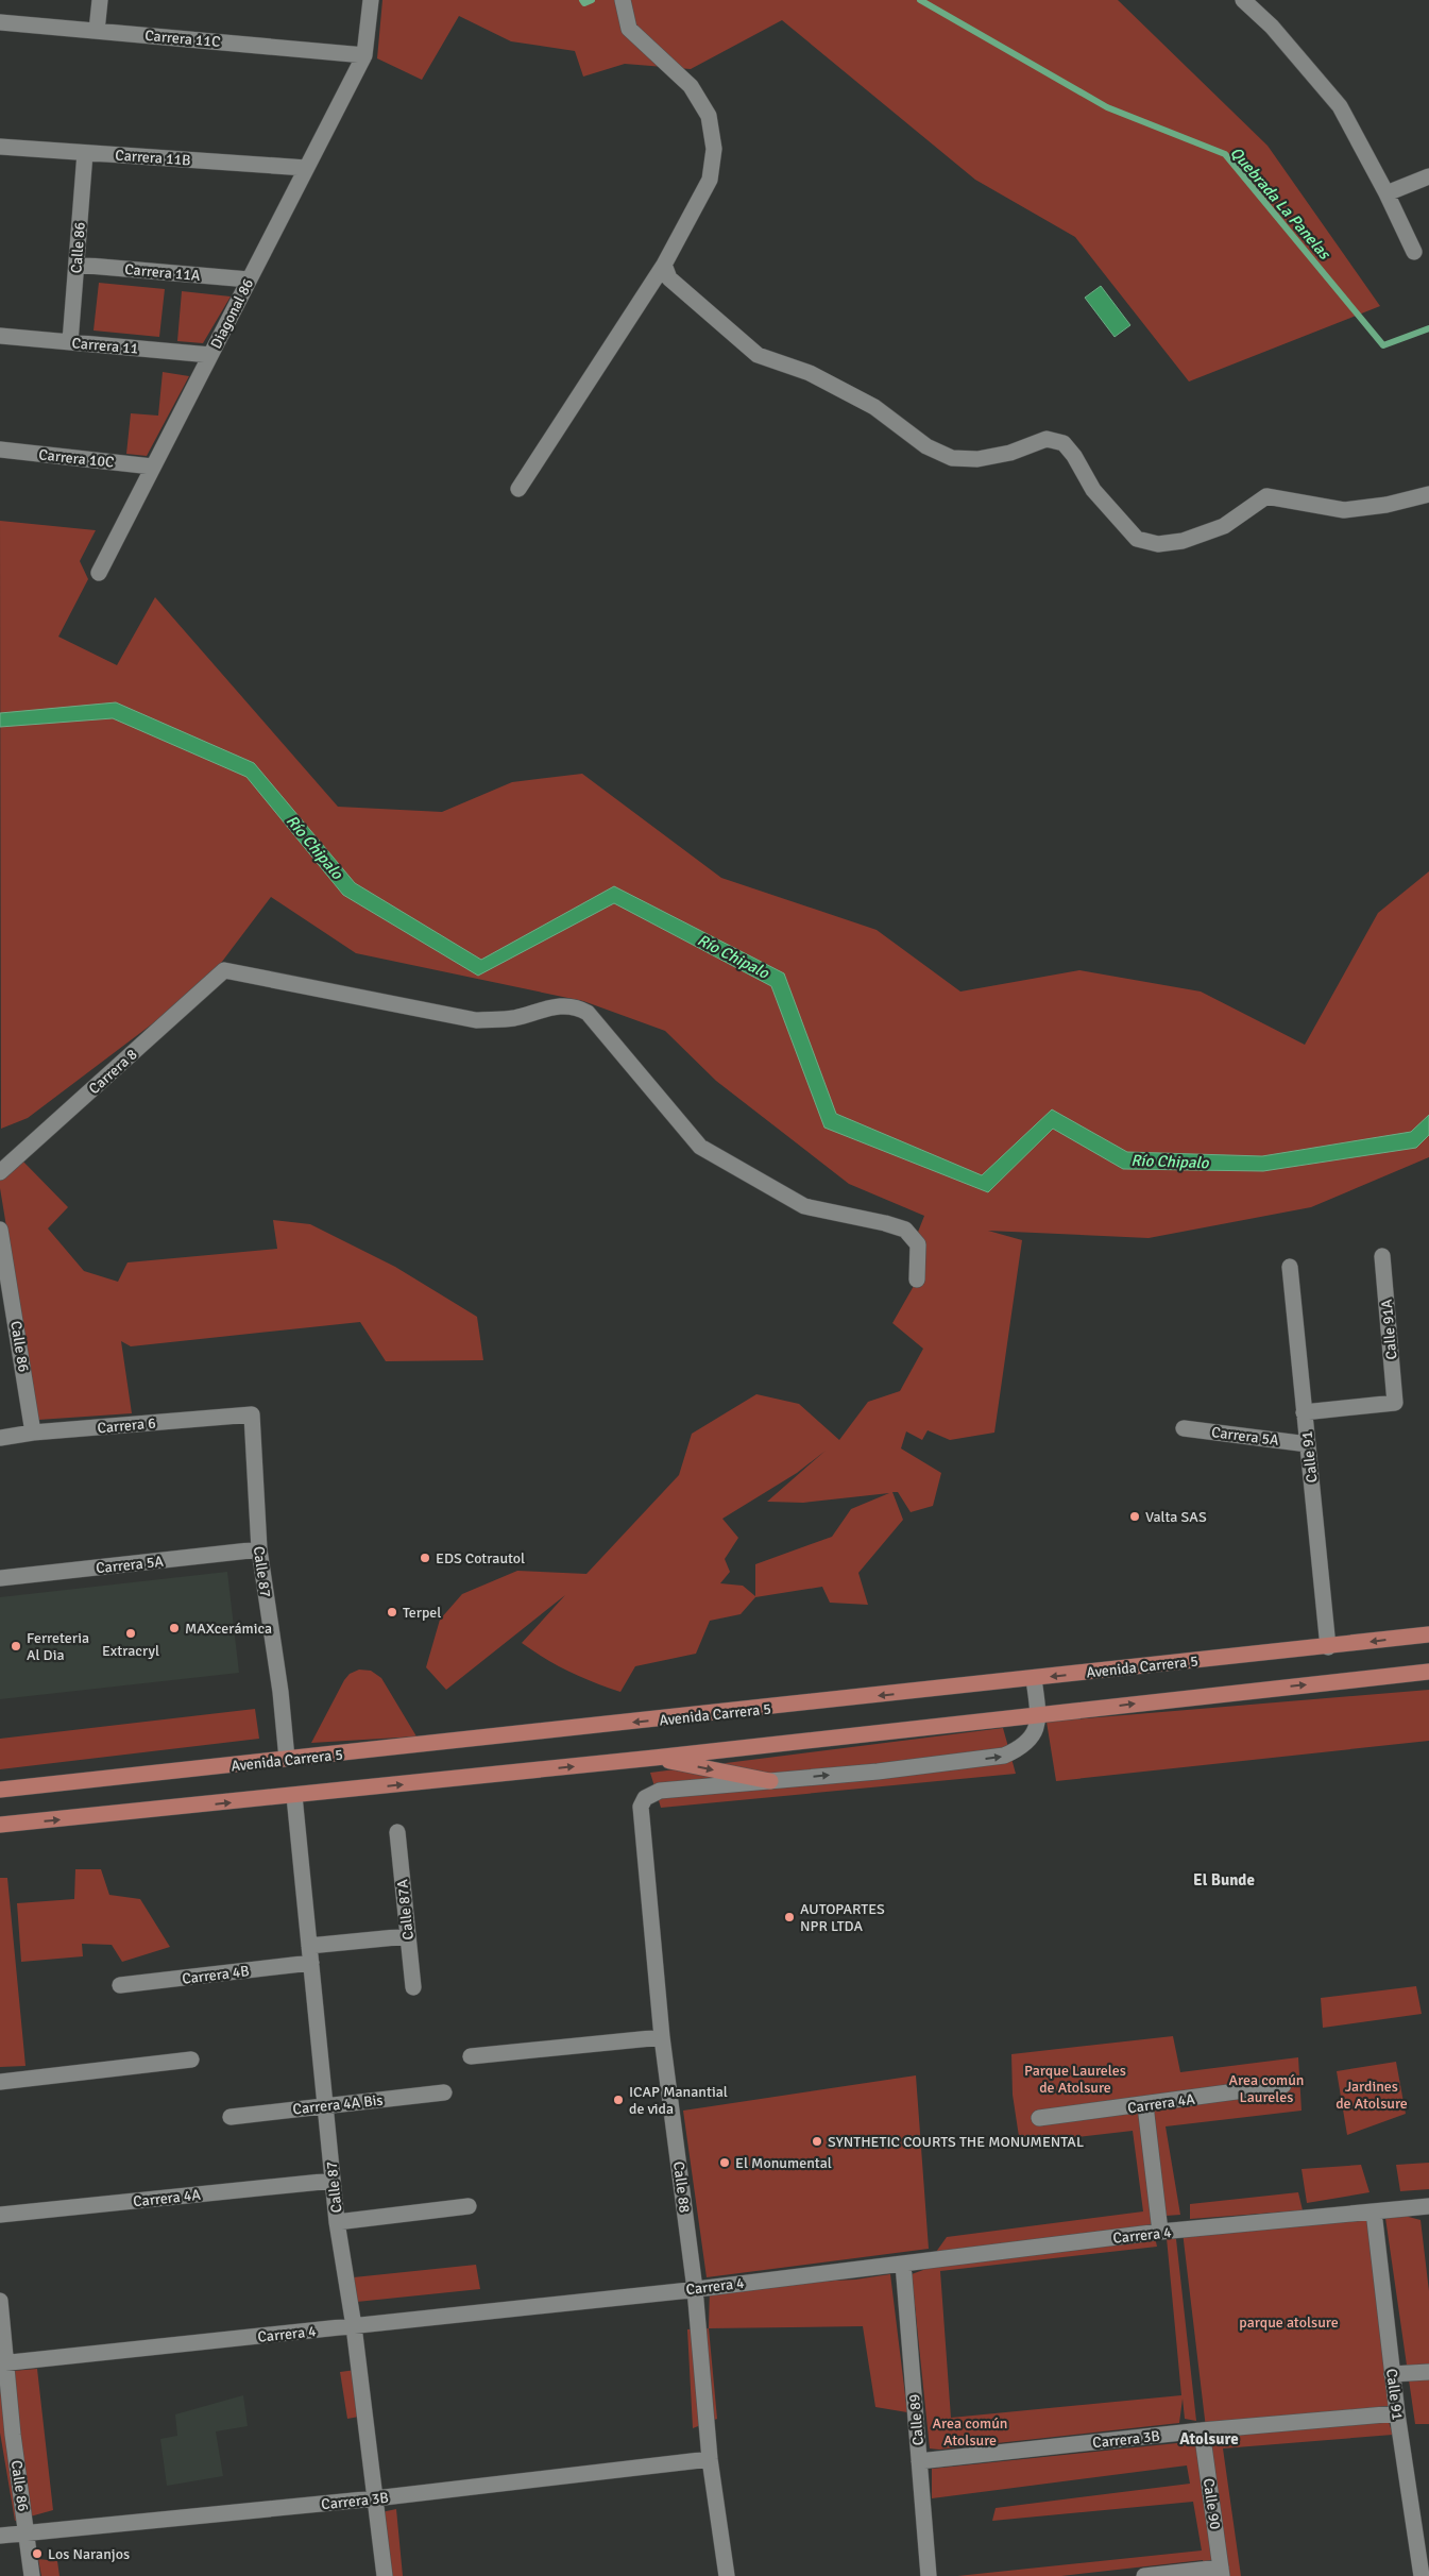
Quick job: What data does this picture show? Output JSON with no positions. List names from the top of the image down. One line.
{"streets":{"main road":["Avenida Carrera 5"],"street":["Carrera 11C","Carrera 11B","Calle 86","Carrera 11A","Diagonal 86","Carrera 11","Carrera 10C","Carrera 8","Calle 91A","Carrera 6","Carrera 5A","Calle 91","Calle 87","Calle 87A","Carrera 4B","Carrera 4A","Carrera 4A Bis","Calle 88","Carrera 4","Calle 89","Carrera 3B","Calle 90"]},"crossings":[["Carrera 11C","Diagonal 86"],["Carrera 11B","Calle 86"],["Carrera 11B","Diagonal 86"],["Calle 86","Carrera 11A"],["Calle 86","Carrera 11"],["Calle 86","Carrera 6"],["Calle 86","Carrera 4"],["Calle 86","Carrera 3B"],["Carrera 11A","Diagonal 86"],["Diagonal 86","Carrera 11"],["Diagonal 86","Carrera 10C"],["Calle 91A","Calle 91"],["Carrera 6","Calle 87"],["Carrera 5A","Calle 91"],["Carrera 5A","Calle 87"],["Calle 91","Avenida Carrera 5"],["Calle 91","Carrera 4"],["Calle 91","Carrera 3B"],["Calle 87","Avenida Carrera 5"],["Calle 87","Carrera 4B"],["Calle 87","Carrera 4A"],["Calle 87","Carrera 4A Bis"],["Calle 87","Carrera 4"],["Calle 87","Carrera 3B"],["Calle 88","Carrera 4"],["Calle 88","Carrera 3B"],["Carrera 4","Calle 89"],["Calle 89","Carrera 3B"],["Carrera 3B","Calle 90"]],"districts":["El Bunde","Atolsure"],"water":["Quebrada La Panelas","Río Chipalo"],"parks":["Parque Laureles de Atolsure","Area común Laureles","Jardines de Atolsure","parque atolsure","Area común Atolsure"],"places":["Valta SAS","EDS Cotrautol","Terpel","MAXcerámica","Extracryl","Ferreteria Al Dia","AUTOPARTES NPR LTDA","ICAP Manantial de vida","SYNTHETIC COURTS THE MONUMENTAL","El Monumental","Los Naranjos"]}
